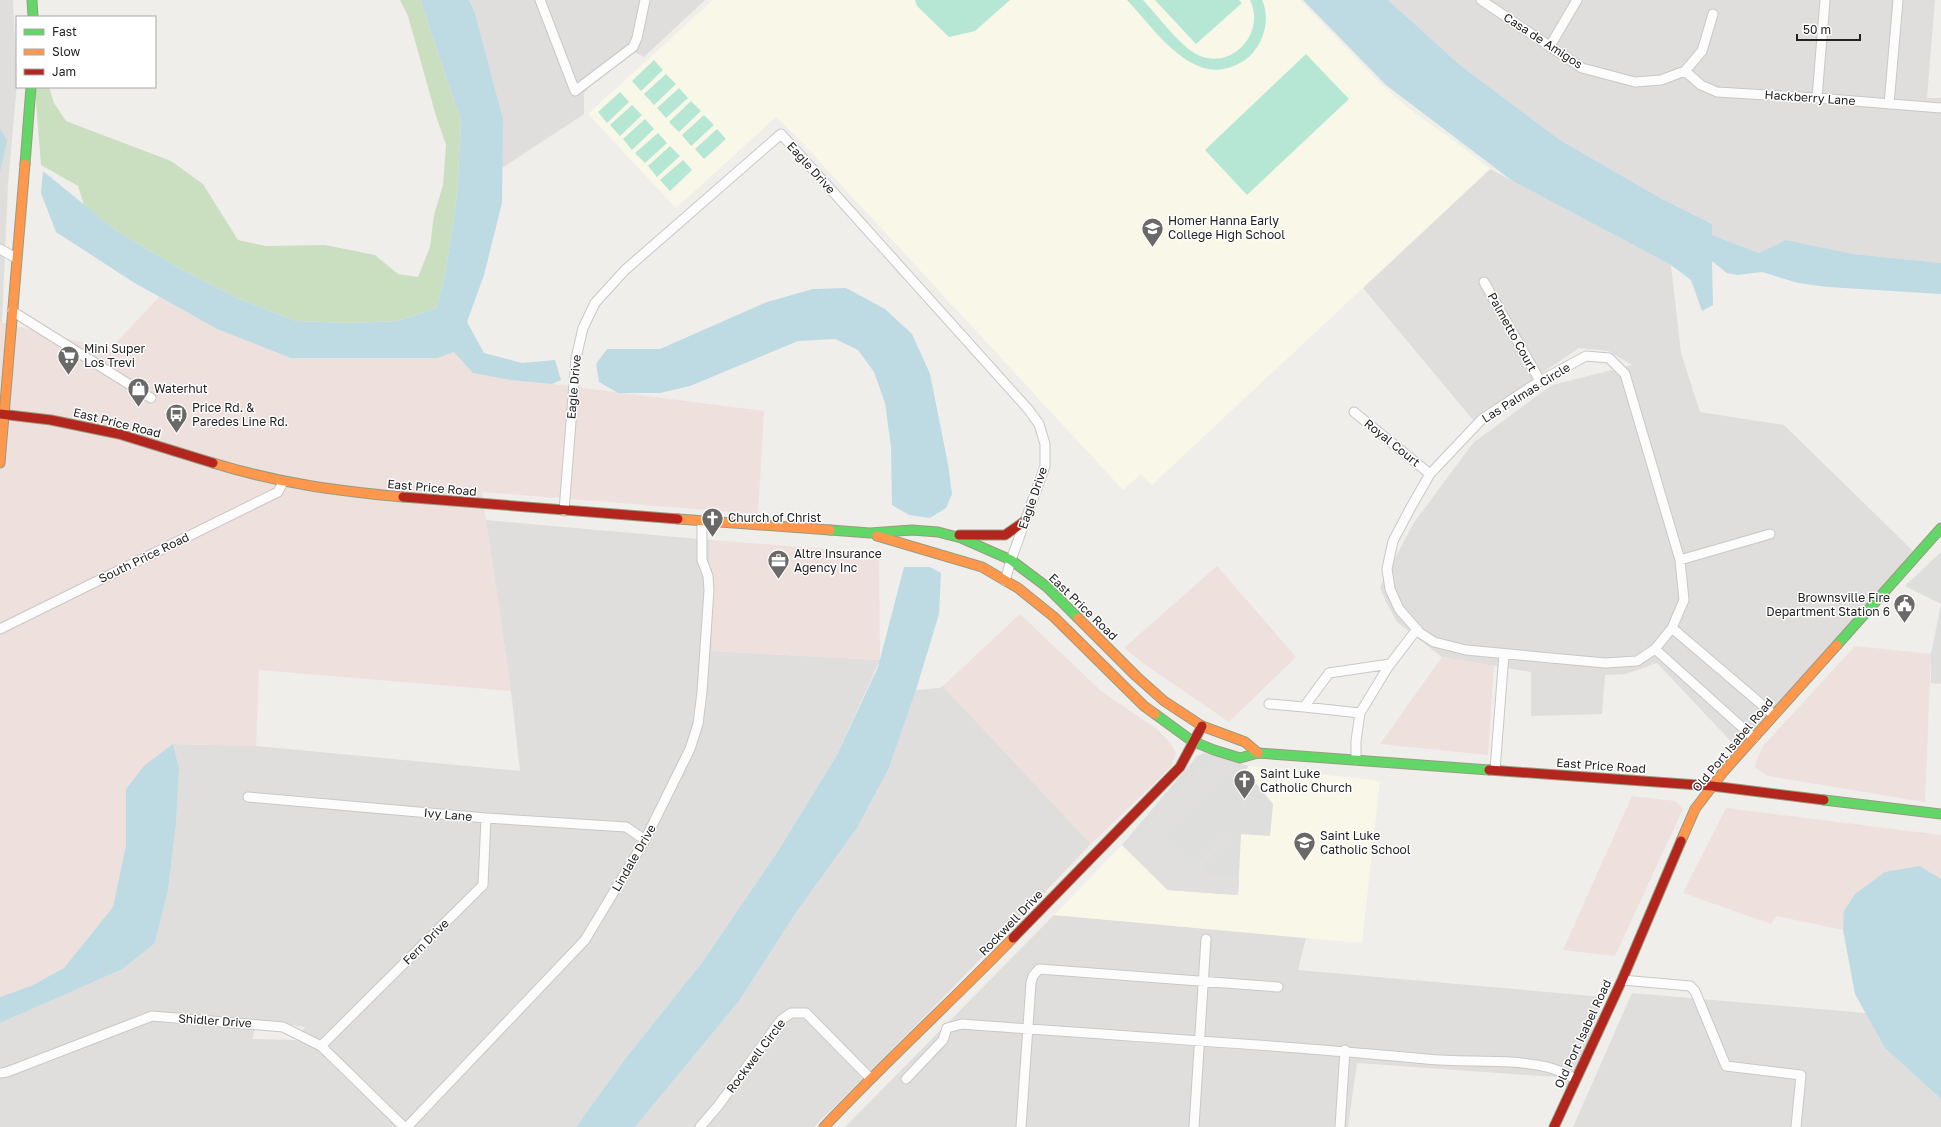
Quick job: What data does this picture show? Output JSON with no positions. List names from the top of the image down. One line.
{"streets":{"main road":["East Price Road","Old Port Isabel Road","Rockwell Drive"],"street":["Casa de Amigos","Hackberry Lane","Eagle Drive","Palmetto Court","Las Palmas Circle","Royal Court","South Price Road","Ivy Lane","Lindale Drive","Fern Drive","Shidler Drive","Rockwell Circle"]},"crossings":[["Casa de Amigos","Hackberry Lane"],["Eagle Drive","East Price Road"],["Palmetto Court","Las Palmas Circle"],["Las Palmas Circle","Royal Court"],["East Price Road","South Price Road"],["East Price Road","Old Port Isabel Road"],["East Price Road","Lindale Drive"],["East Price Road","Rockwell Drive"],["Ivy Lane","Lindale Drive"],["Ivy Lane","Fern Drive"],["Rockwell Drive","Rockwell Circle"],["Fern Drive","Shidler Drive"]],"places":{"school or university":["Homer Hanna Early College High School","Saint Luke Catholic School"],"supermarket":["Mini Super Los Trevi"],"shop":["Waterhut"],"bus stop":["Price Rd. & Paredes Line Rd."],"church":["Church of Christ","Saint Luke Catholic Church"],"office":["Altre Insurance Agency Inc"],"public building":["Brownsville Fire Department Station 6"]},"legend":["Fast","Slow","Jam"],"scale_bar":"50 m"}
